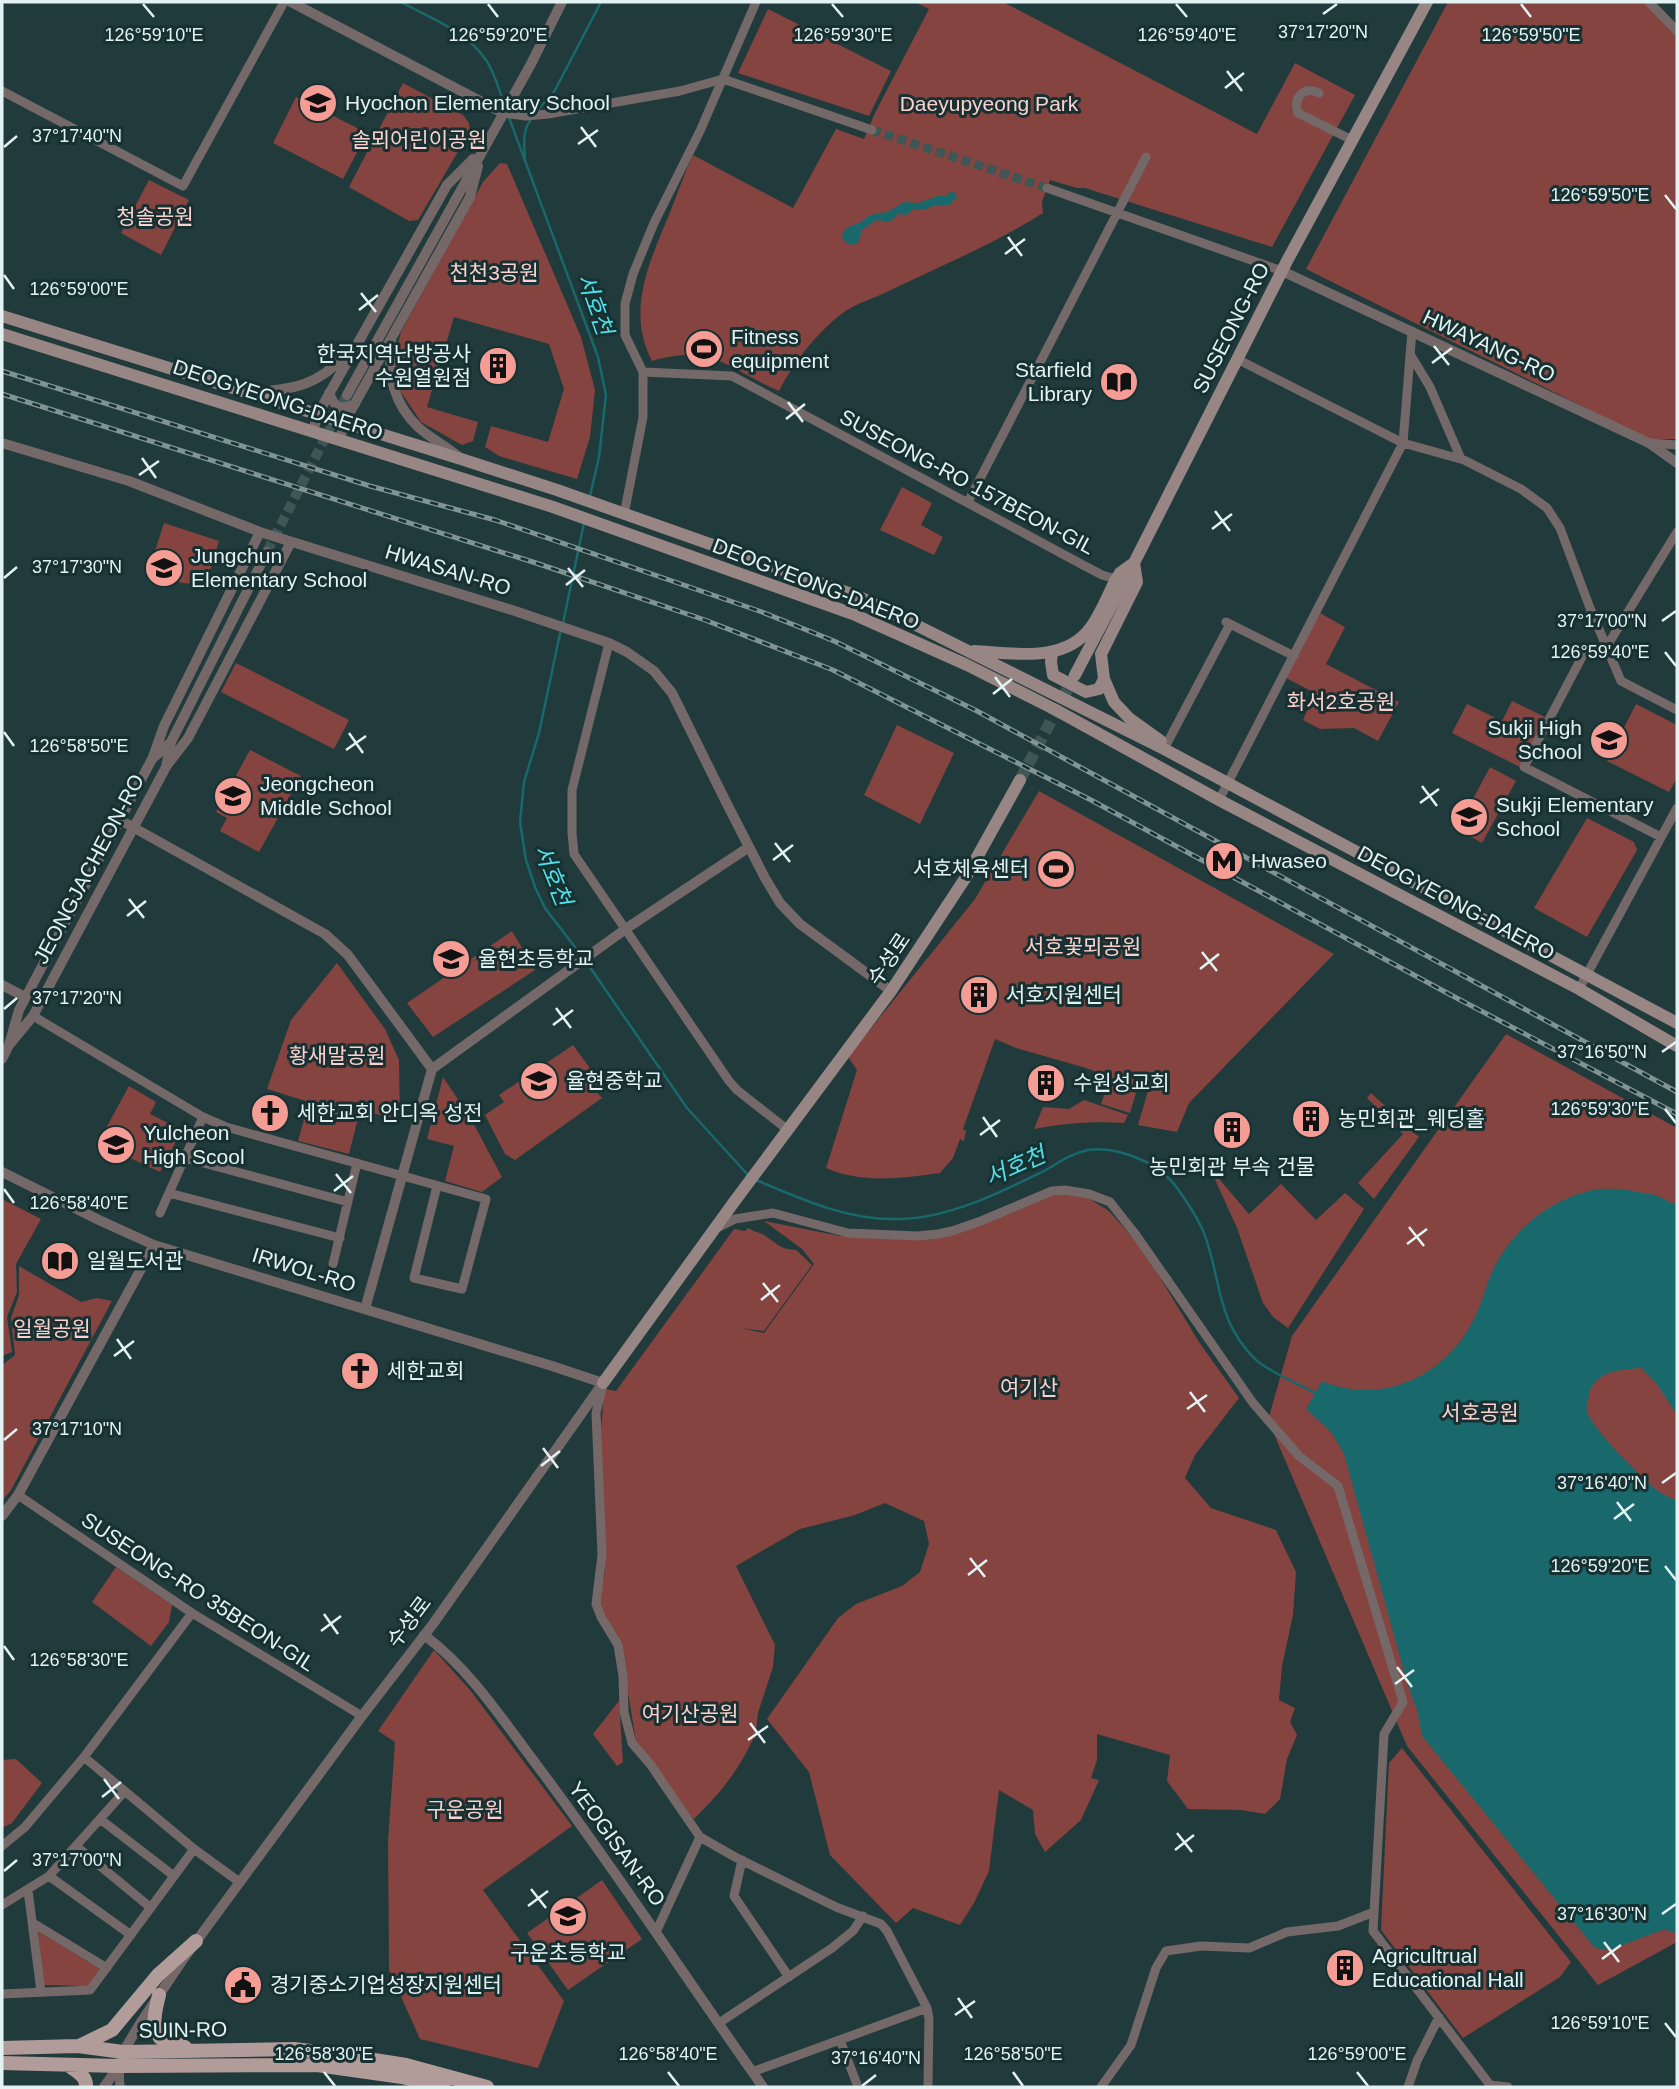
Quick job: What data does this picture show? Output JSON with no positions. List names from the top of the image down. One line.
{"streets":{"main road":["SUSEONG-RO","DEOGYEONG-DAERO","수성로","SUIN-RO"],"street":["HWAYANG-RO","SUSEONG-RO 157BEON-GIL","HWASAN-RO","JEONGJACHEON-RO","IRWOL-RO","SUSEONG-RO 35BEON-GIL","YEOGISAN-RO"]},"crossings":[["SUSEONG-RO","HWAYANG-RO"],["수성로","IRWOL-RO"],["수성로","SUSEONG-RO 35BEON-GIL"],["수성로","YEOGISAN-RO"],["수성로","SUIN-RO"]],"water":["서호천"],"parks":["Daeyupyeong Park","솔뫼어린이공원","청솔공원","천천3공원","화서2호공원","서호꽃뫼공원","황새말공원","일월공원","여기산","서호공원","여기산공원","구운공원"],"places":{"school or university":["Hyochon Elementary School","Jungchun Elementary School","Sukji High School","Jeongcheon Middle School","Sukji Elementary School","율현초등학교","율현중학교","Yulcheon High Scool","구운초등학교"],"sports":["Fitness equipment","서호체육센터"],"building":["한국지역난방공사 수원열원점","서호지원센터","수원성교회","농민회관_웨딩홀","농민회관 부속 건물","Agricultrual Educational Hall"],"library":["Starfield Library","일월도서관"],"metro station":["Hwaseo"],"church":["세한교회 안디옥 성전","세한교회"],"public building":["경기중소기업성장지원센터"]},"coordinates":["37°17'20\"N","126°59'10\"E","126°59'20\"E","126°59'30\"E","126°59'40\"E","126°59'50\"E","37°17'40\"N","126°59'00\"E","37°17'30\"N","37°17'00\"N","126°58'50\"E","37°16'50\"N","126°58'40\"E","37°17'10\"N","37°16'40\"N","126°58'30\"E","37°16'30\"N"]}
